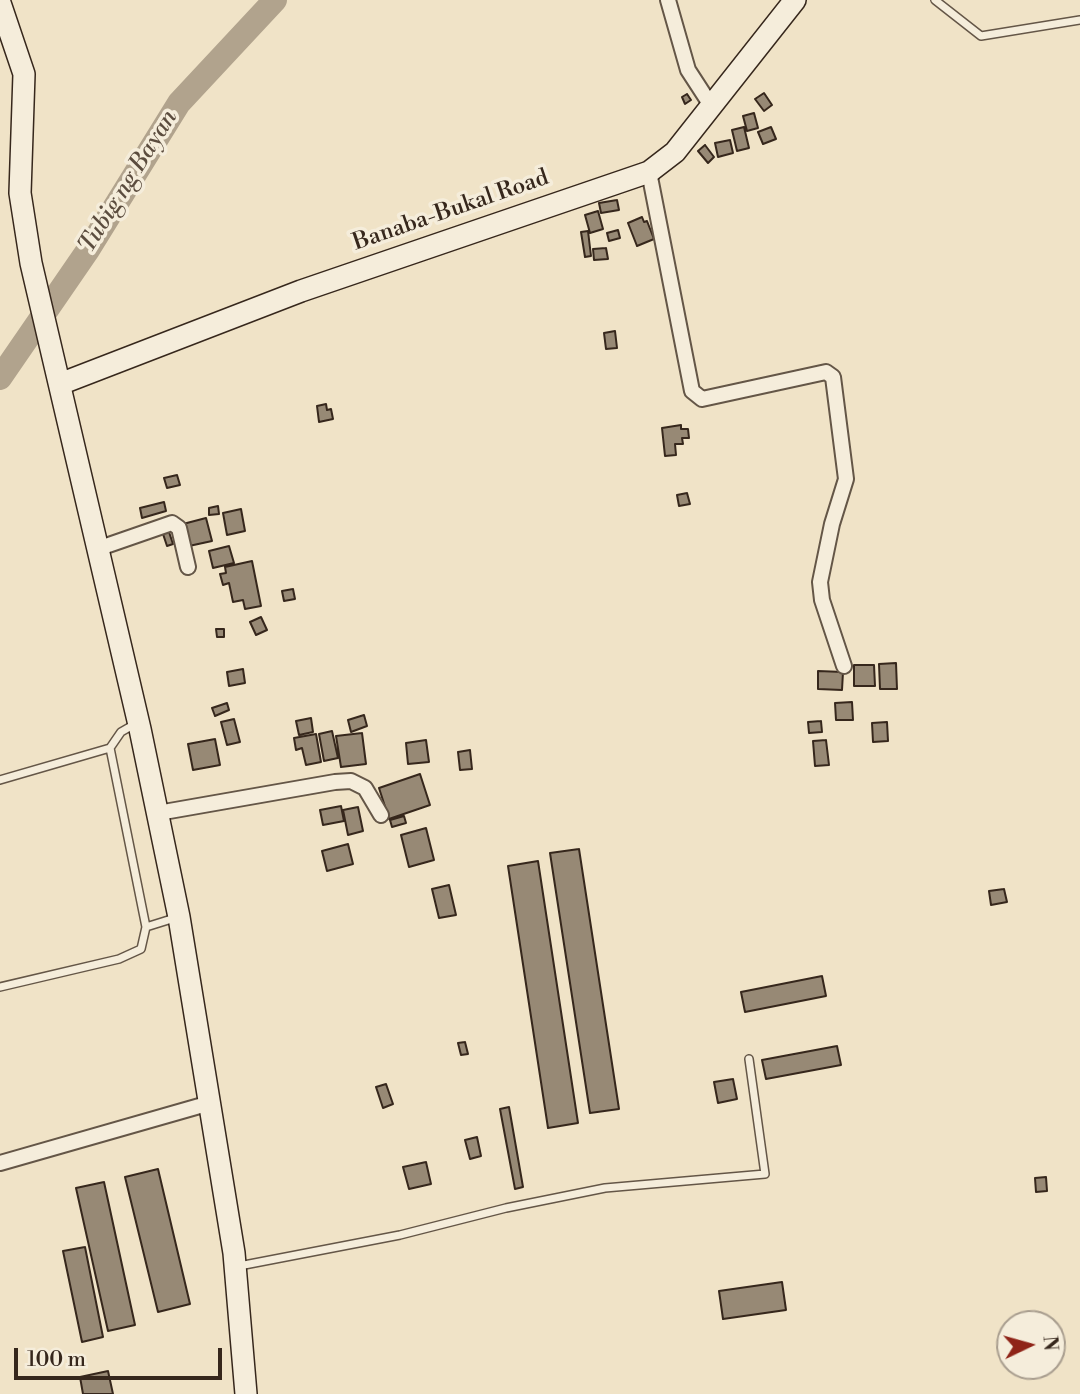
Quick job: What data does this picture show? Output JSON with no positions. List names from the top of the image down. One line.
{"streets":{"main road":["Banaba-Bukal Road"]},"water":["Tubig ng Bayan"],"scale_bar":"100 m","north":"right"}
